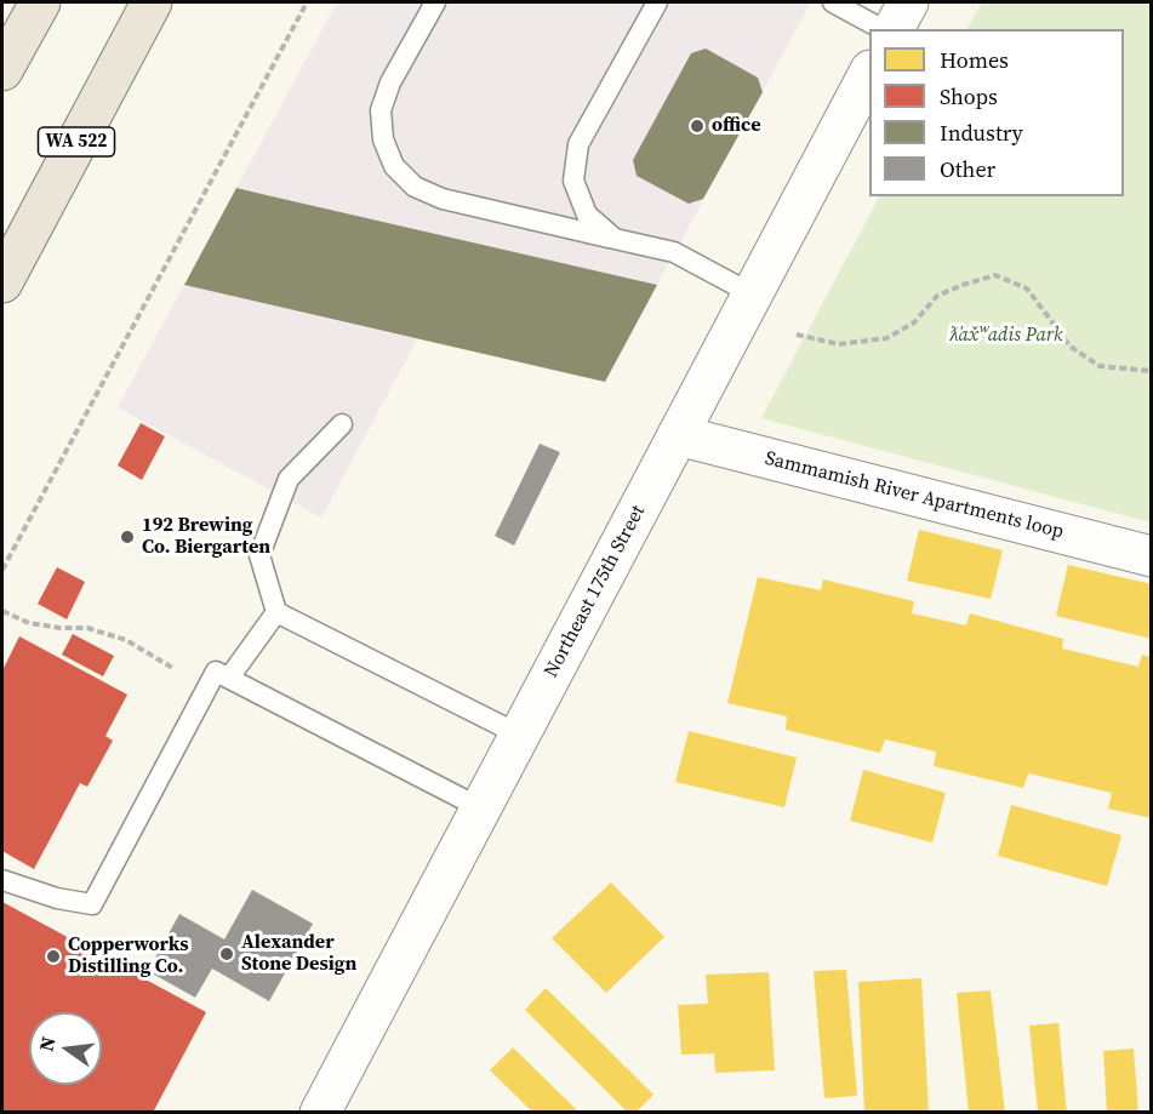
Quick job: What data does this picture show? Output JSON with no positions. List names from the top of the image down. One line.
{"streets":{"main road":["WA 522"],"street":["Sammamish River Apartments loop","Northeast 175th Street"]},"crossings":[["Sammamish River Apartments loop","Northeast 175th Street"]],"parks":["ƛ̕ax̌ʷadis Park"],"places":["office","192 Brewing Co. Biergarten","Alexander Stone Design","Copperworks Distilling Co."],"legend":["Homes","Shops","Industry","Other"],"north":"left"}
